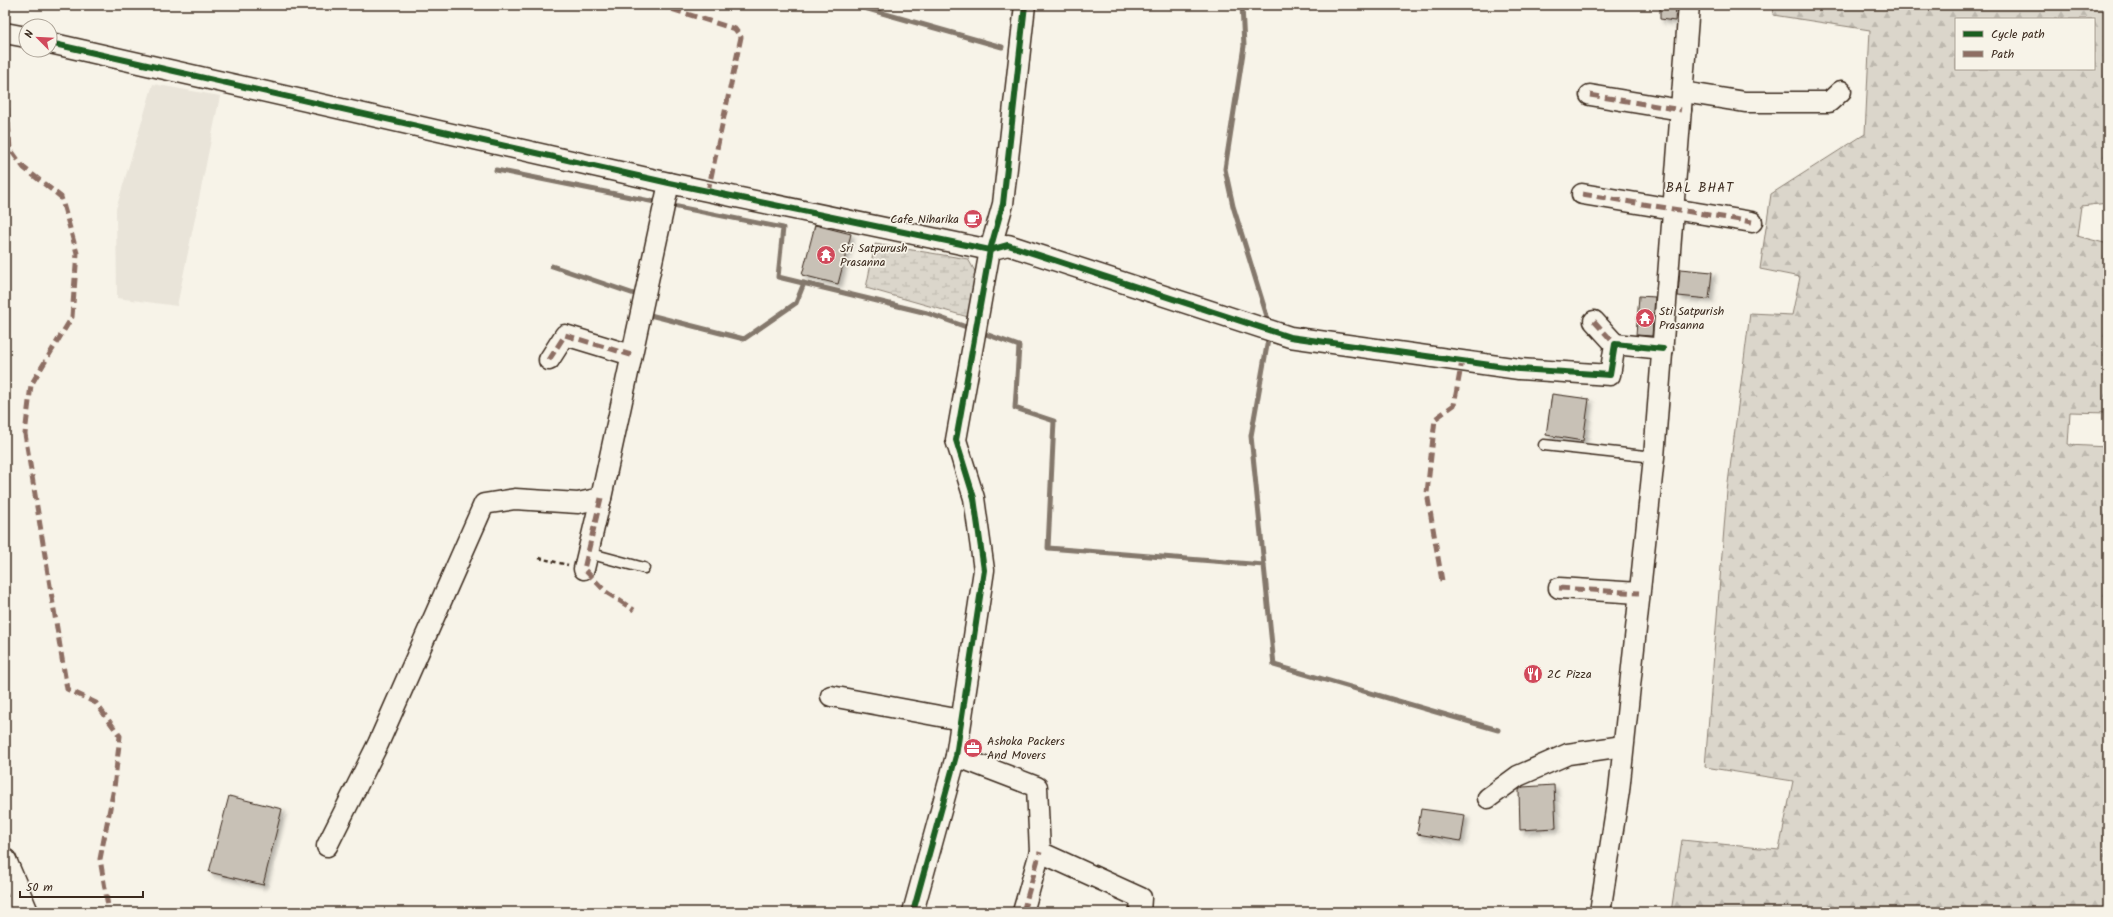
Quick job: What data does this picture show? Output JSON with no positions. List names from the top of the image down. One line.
{"districts":["BAL BHAT"],"places":{"cafe":["Cafe Niharika"],"temple":["Sri Satpurush Prasanna","Sti Satpurish Prasanna"],"restaurant":["2C Pizza"],"office":["Ashoka Packers And Movers"]},"legend":["Cycle path","Path"],"scale_bar":"50 m","north":"top left"}
